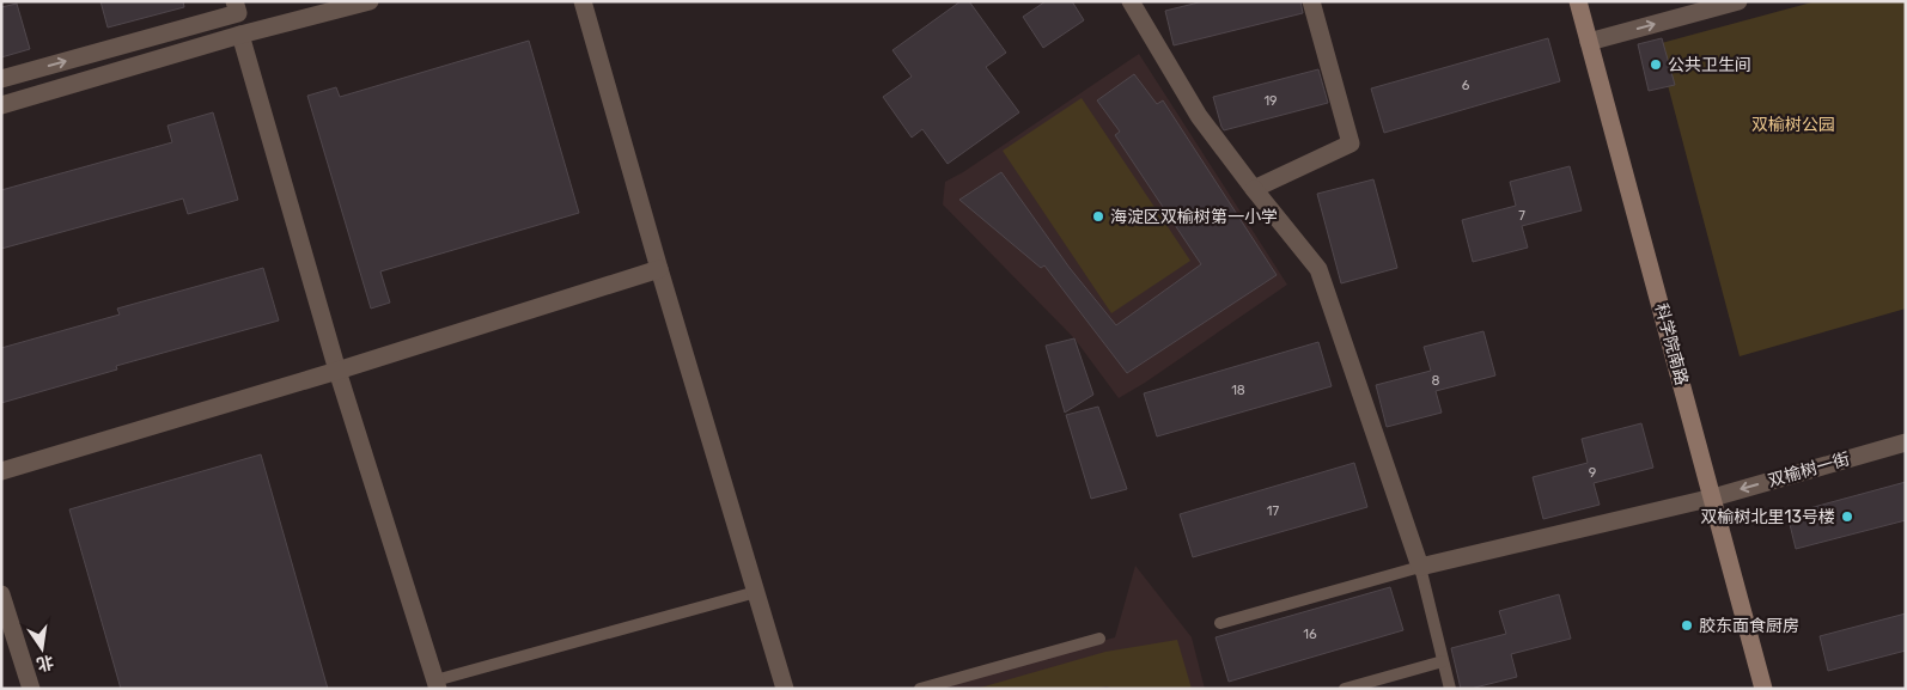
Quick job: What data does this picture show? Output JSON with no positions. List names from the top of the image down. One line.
{"streets":{"street":["科学院南路","双榆树一街"]},"crossings":[["科学院南路","双榆树一街"]],"one_way":["双榆树一街"],"parks":["双榆树公园"],"places":["公共卫生间","海淀区双榆树第一小学","双榆树北里13号楼","胶东面食厨房"],"house_numbers":["6","19","7","8","18","9","17","16"],"north":"bottom"}
